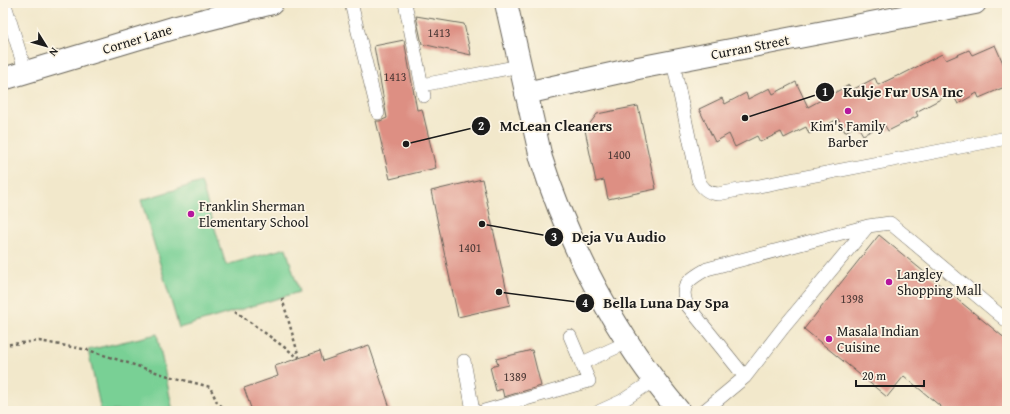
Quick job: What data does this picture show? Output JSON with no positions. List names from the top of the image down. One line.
{"streets":{"street":["Corner Lane","Curran Street"]},"places":["Kim's Family Barber","Kukje Fur USA Inc","McLean Cleaners","Franklin Sherman Elementary School","Deja Vu Audio","Langley Shopping Mall","Bella Luna Day Spa","Masala Indian Cuisine"],"house_numbers":["1413","1413","1400","1401","1398","1389"],"scale_bar":"20 m","north":"bottom right"}
